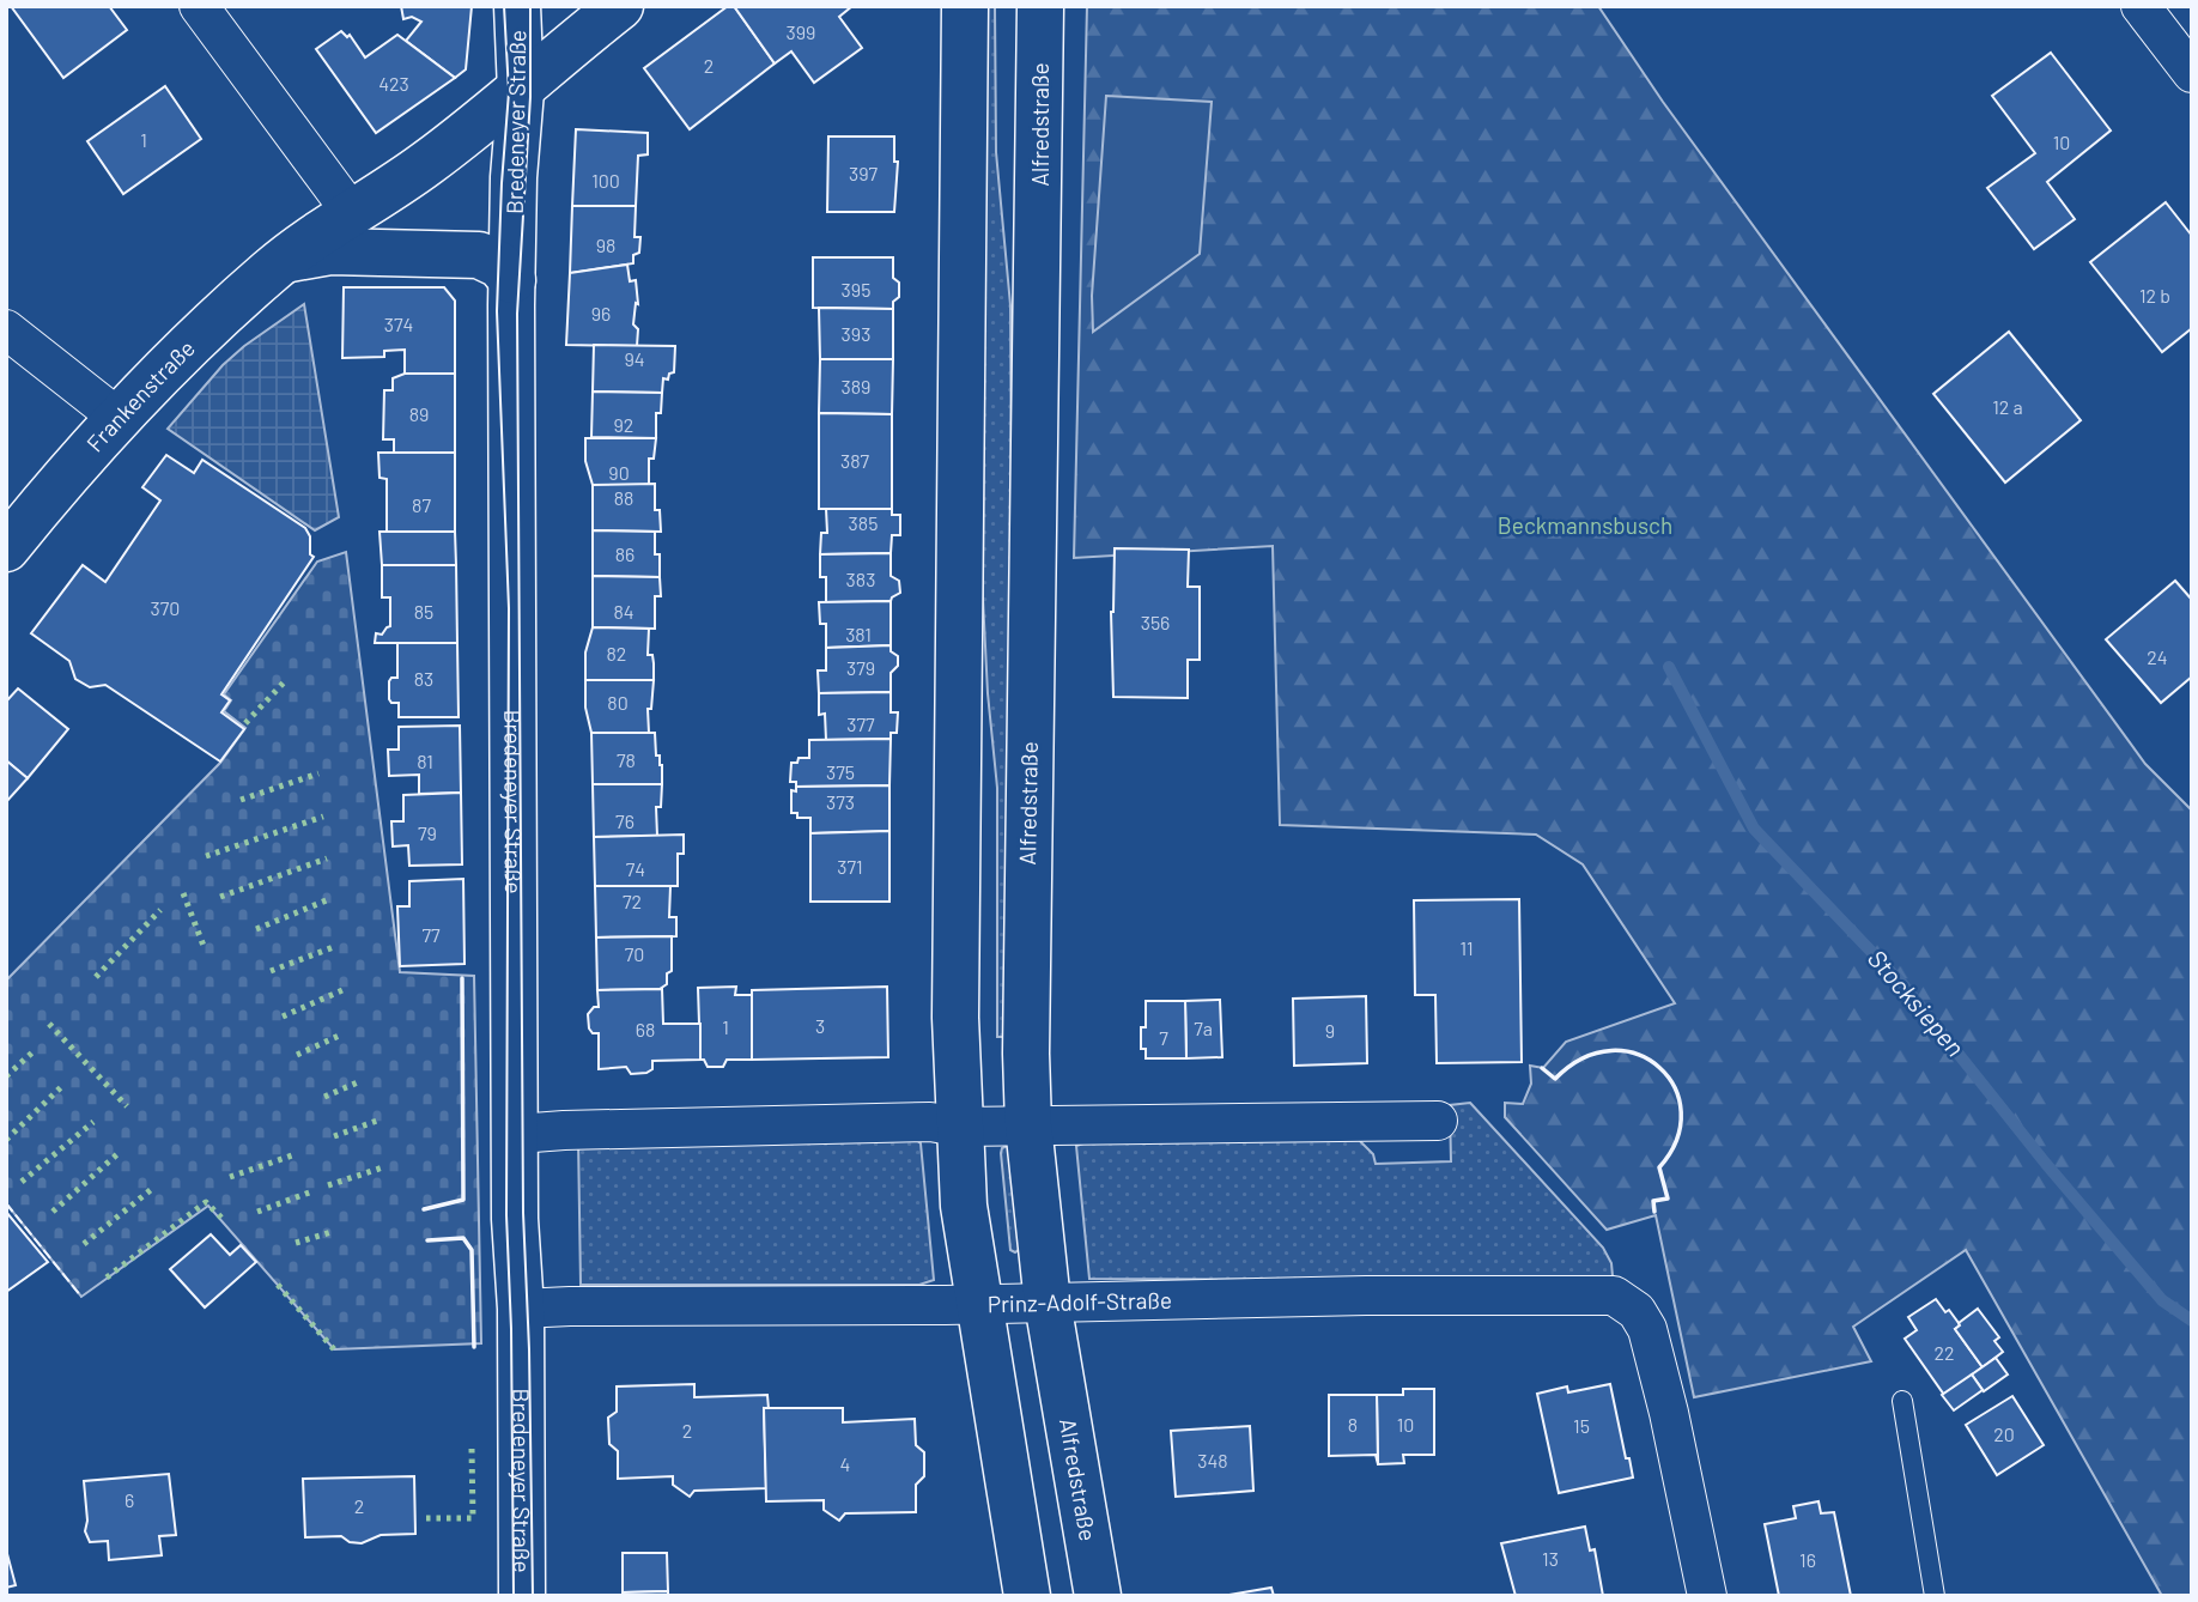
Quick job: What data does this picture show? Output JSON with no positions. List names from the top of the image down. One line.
{"streets":{"main road":["Bredeneyer Straße","Alfredstraße","Frankenstraße"],"street":["Prinz-Adolf-Straße"]},"crossings":[["Bredeneyer Straße","Frankenstraße"],["Bredeneyer Straße","Prinz-Adolf-Straße"],["Alfredstraße","Prinz-Adolf-Straße"]],"water":["Stocksiepen"],"parks":["Beckmannsbusch"],"house_numbers":["399","2","423","1","10","397","100","98","395","12 b","96","374","393","94","389","12 a","89","92","387","90","88","87","385","86","383","370","85","84","356","381","82","24","379","83","80","377","78","81","375","373","76","79","371","74","72","77","11","70","3","1","7a","68","9","7","22","8","10","15","2","20","348","4","6","2","13","16"]}
